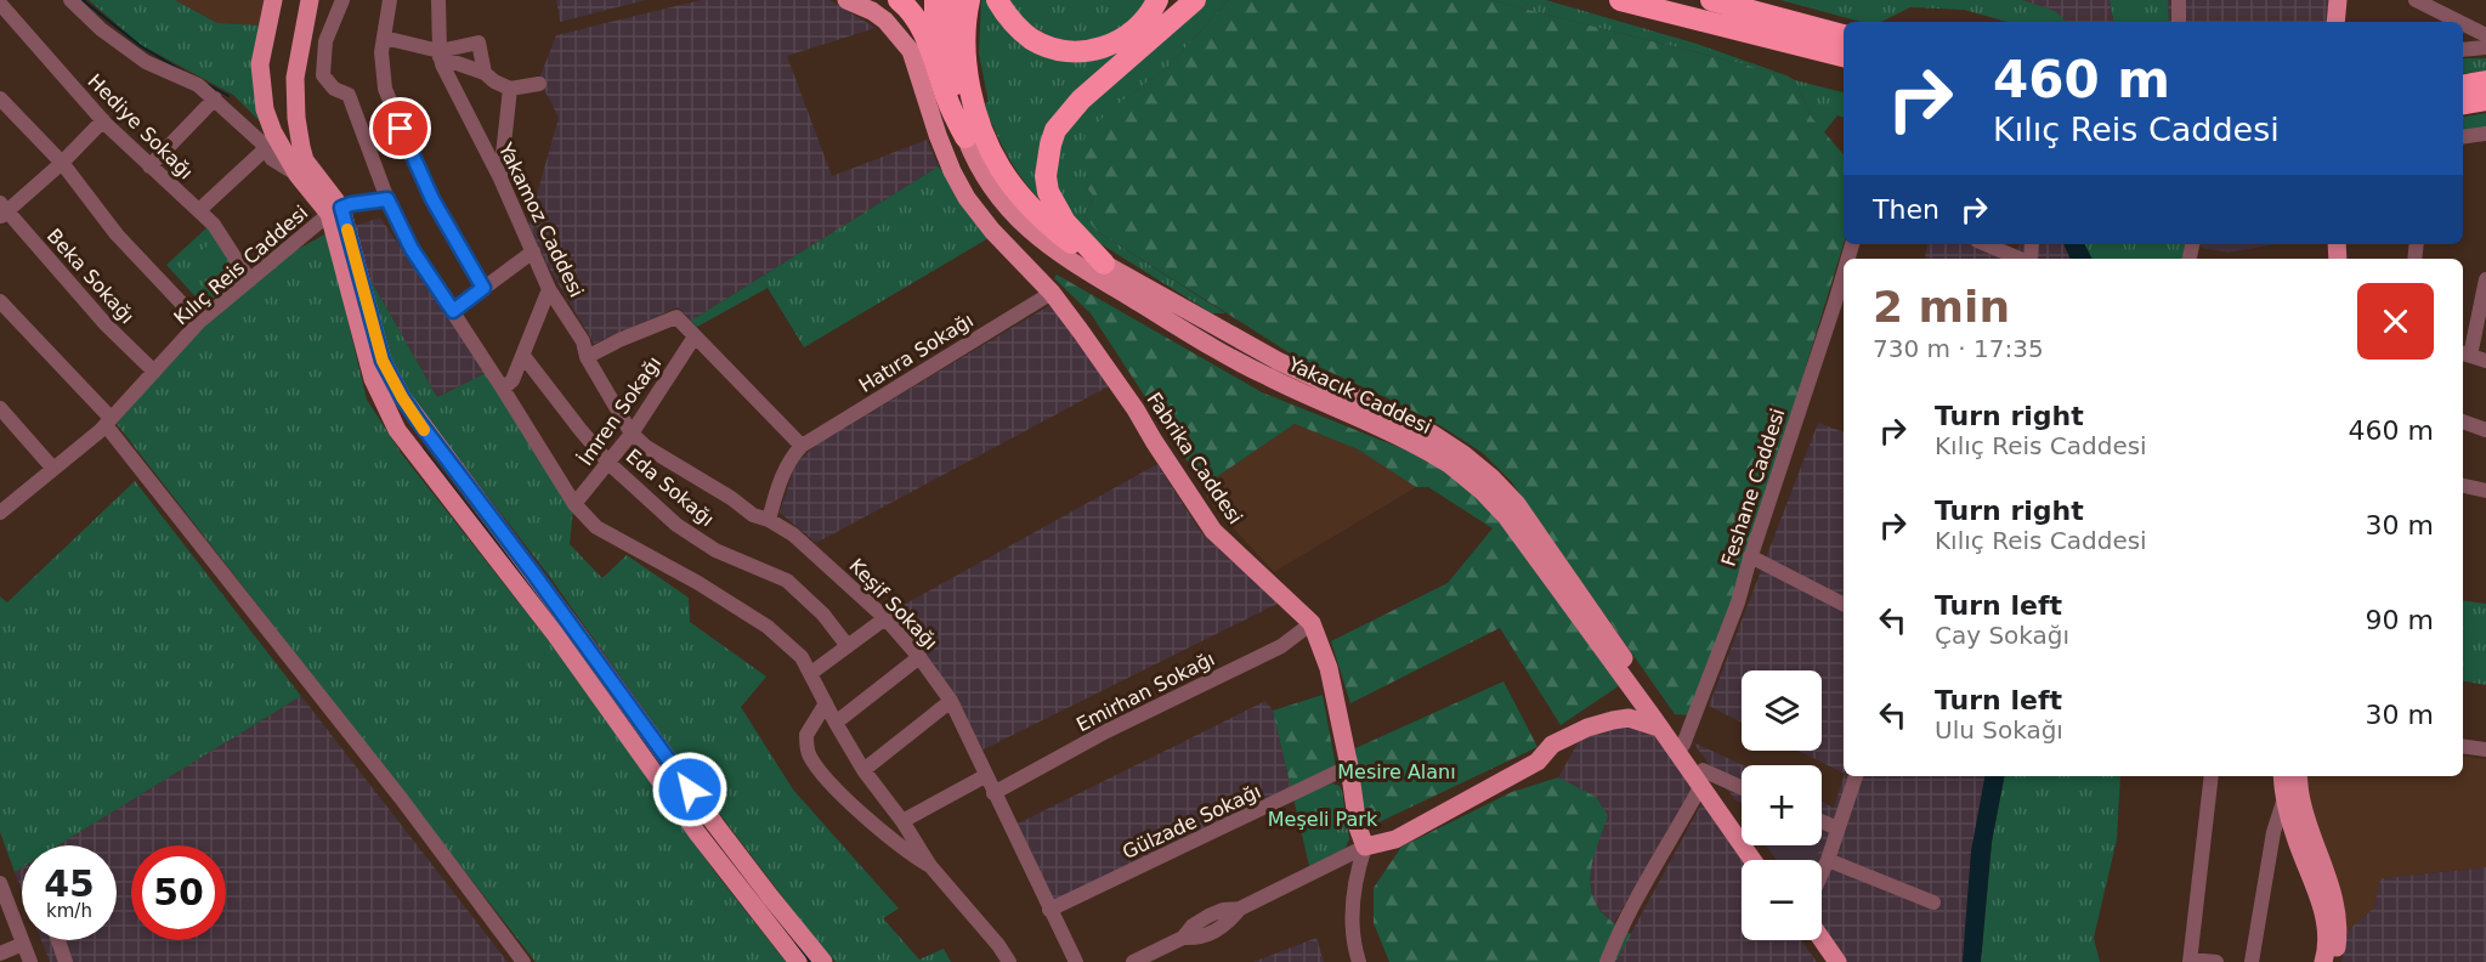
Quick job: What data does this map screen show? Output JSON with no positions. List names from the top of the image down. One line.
{"streets":{"highway":["Yakacık Caddesi"],"main road":["Fabrika Caddesi"],"street":["Hediye Sokağı","Yakamoz Caddesi","Kılıç Reis Caddesi","Beka Sokağı","Hatıra Sokağı","İmren Sokağı","Eda Sokağı","Feshane Caddesi","Keşif Sokağı","Emirhan Sokağı","Gülzade Sokağı"]},"crossings":[["Hediye Sokağı","Kılıç Reis Caddesi"],["Yakamoz Caddesi","Keşif Sokağı"],["Kılıç Reis Caddesi","Beka Sokağı"],["Hatıra Sokağı","Fabrika Caddesi"],["Yakacık Caddesi","Feshane Caddesi"],["İmren Sokağı","Eda Sokağı"],["İmren Sokağı","Keşif Sokağı"],["Fabrika Caddesi","Emirhan Sokağı"],["Fabrika Caddesi","Gülzade Sokağı"],["Keşif Sokağı","Emirhan Sokağı"],["Keşif Sokağı","Gülzade Sokağı"]],"parks":["Mesire Alanı","Meşeli Park"],"page":{"turn":["460 m","Kılıç Reis Caddesi"],"then":"Then","heading":["2 min","730 m · 17:35"],"list":[{"name":"Turn right","note":"Kılıç Reis Caddesi","value":"460 m"},{"name":"Turn right","note":"Kılıç Reis Caddesi","value":"30 m"},{"name":"Turn left","note":"Çay Sokağı","value":"90 m"},{"name":"Turn left","note":"Ulu Sokağı","value":"30 m"}],"map_buttons":["+","−"],"speed":"45 km/h","limit":"50"}}
